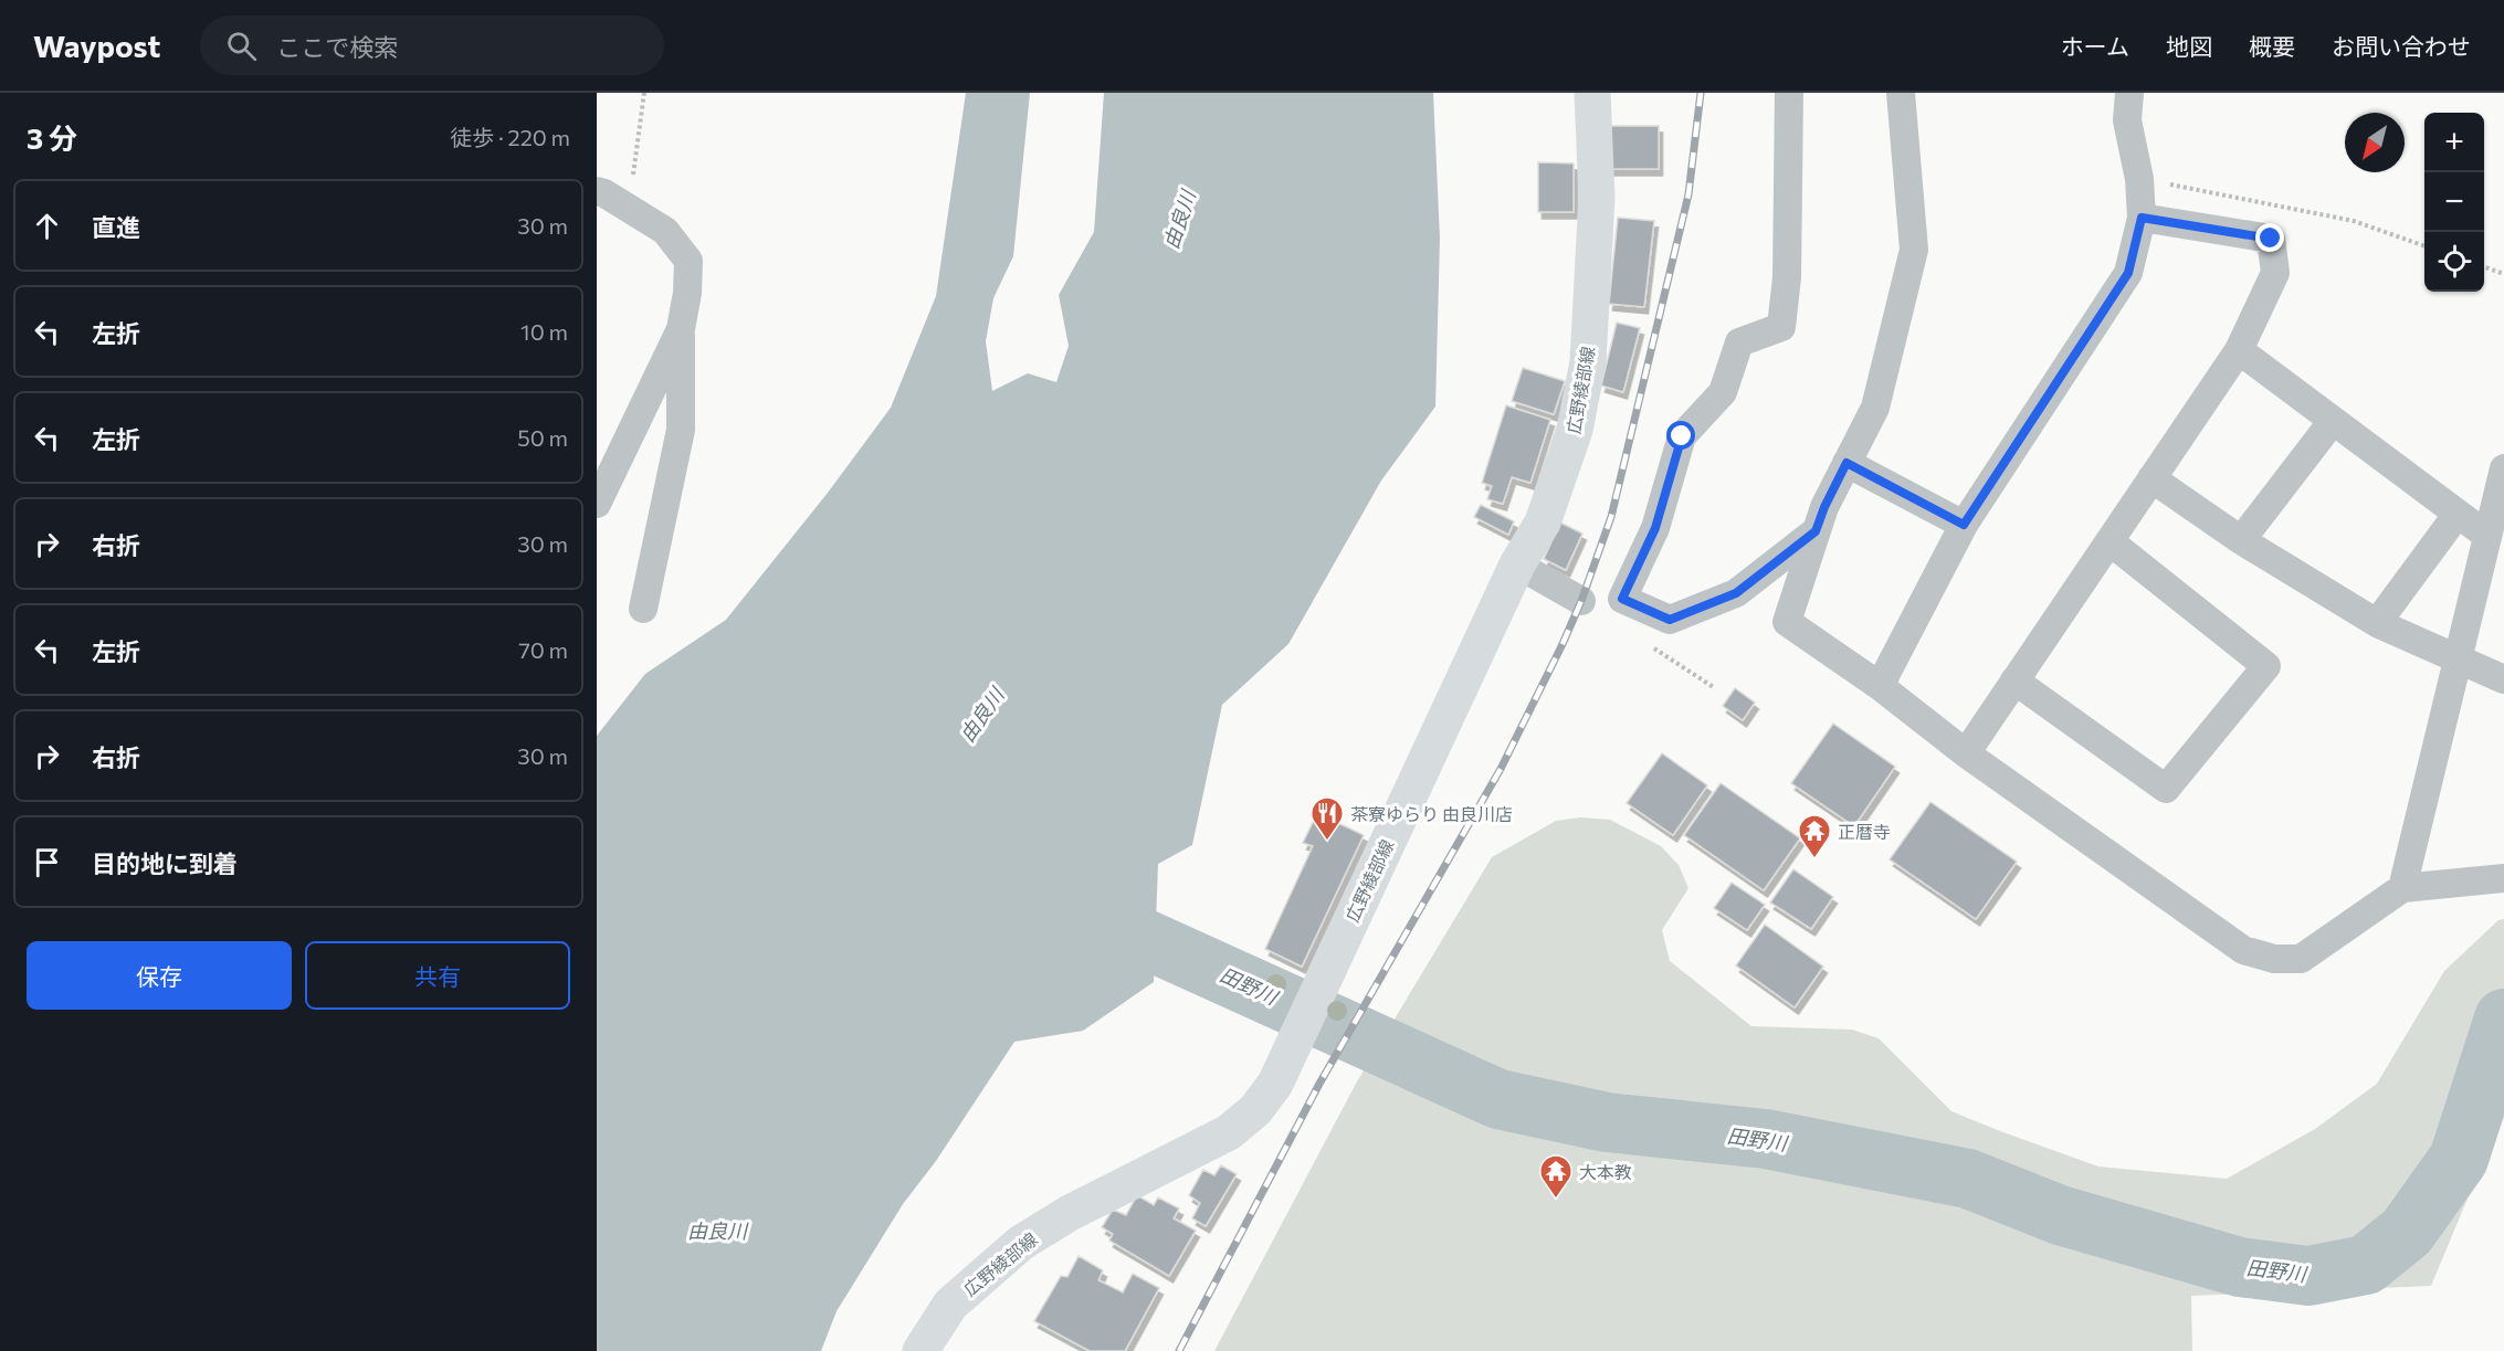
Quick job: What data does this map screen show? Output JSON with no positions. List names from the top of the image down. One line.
{"streets":{"main road":["広野綾部線"]},"water":["由良川","田野川"],"places":{"restaurant":["茶寮ゆらり 由良川店"],"temple":["正暦寺","大本教"]},"north":"bottom left","page":{"header":"Waypost","search":"ここで検索","nav":["ホーム","地図","概要","お問い合わせ"],"heading":["3 分","徒歩 · 220 m"],"map_buttons":["+","−"],"list":[["直進","30 m"],["左折","10 m"],["左折","50 m"],["右折","30 m"],["左折","70 m"],["右折","30 m"],"目的地に到着"],"buttons":["保存","共有"]}}
